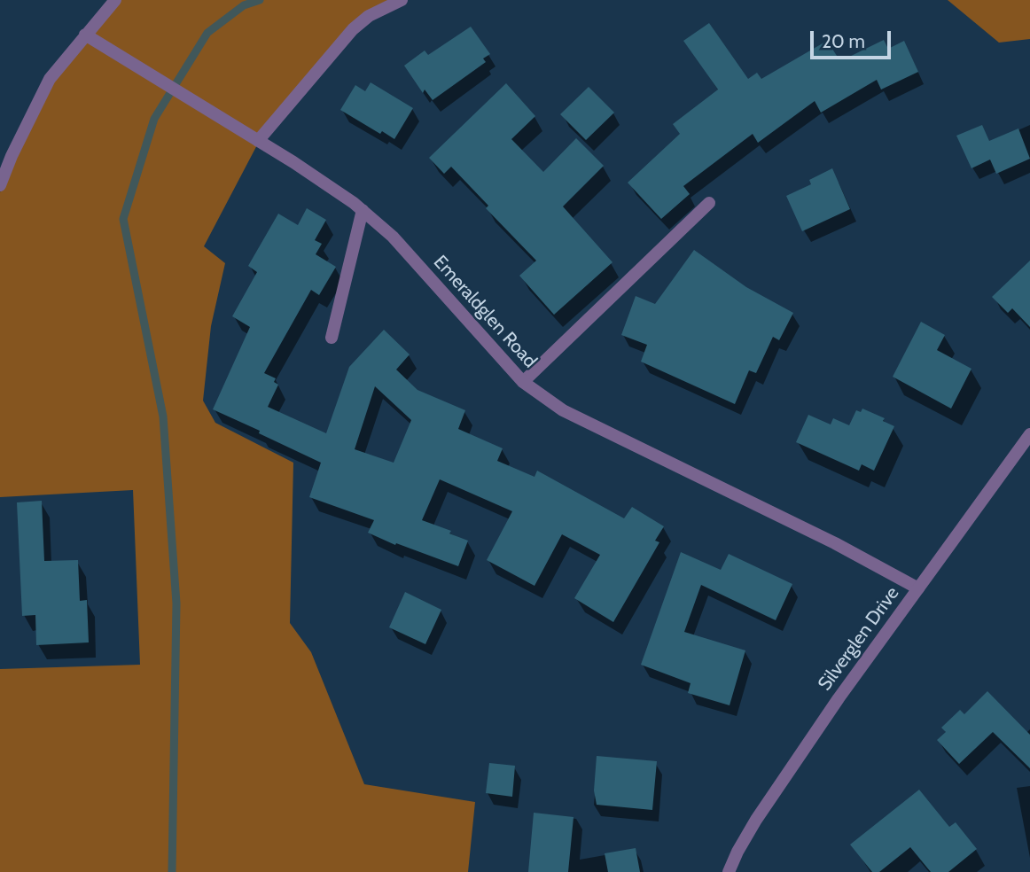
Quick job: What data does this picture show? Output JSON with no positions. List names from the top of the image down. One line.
{"streets":{"street":["Emeraldglen Road","Silverglen Drive"]},"crossings":[["Emeraldglen Road","Silverglen Drive"]],"scale_bar":"20 m"}
